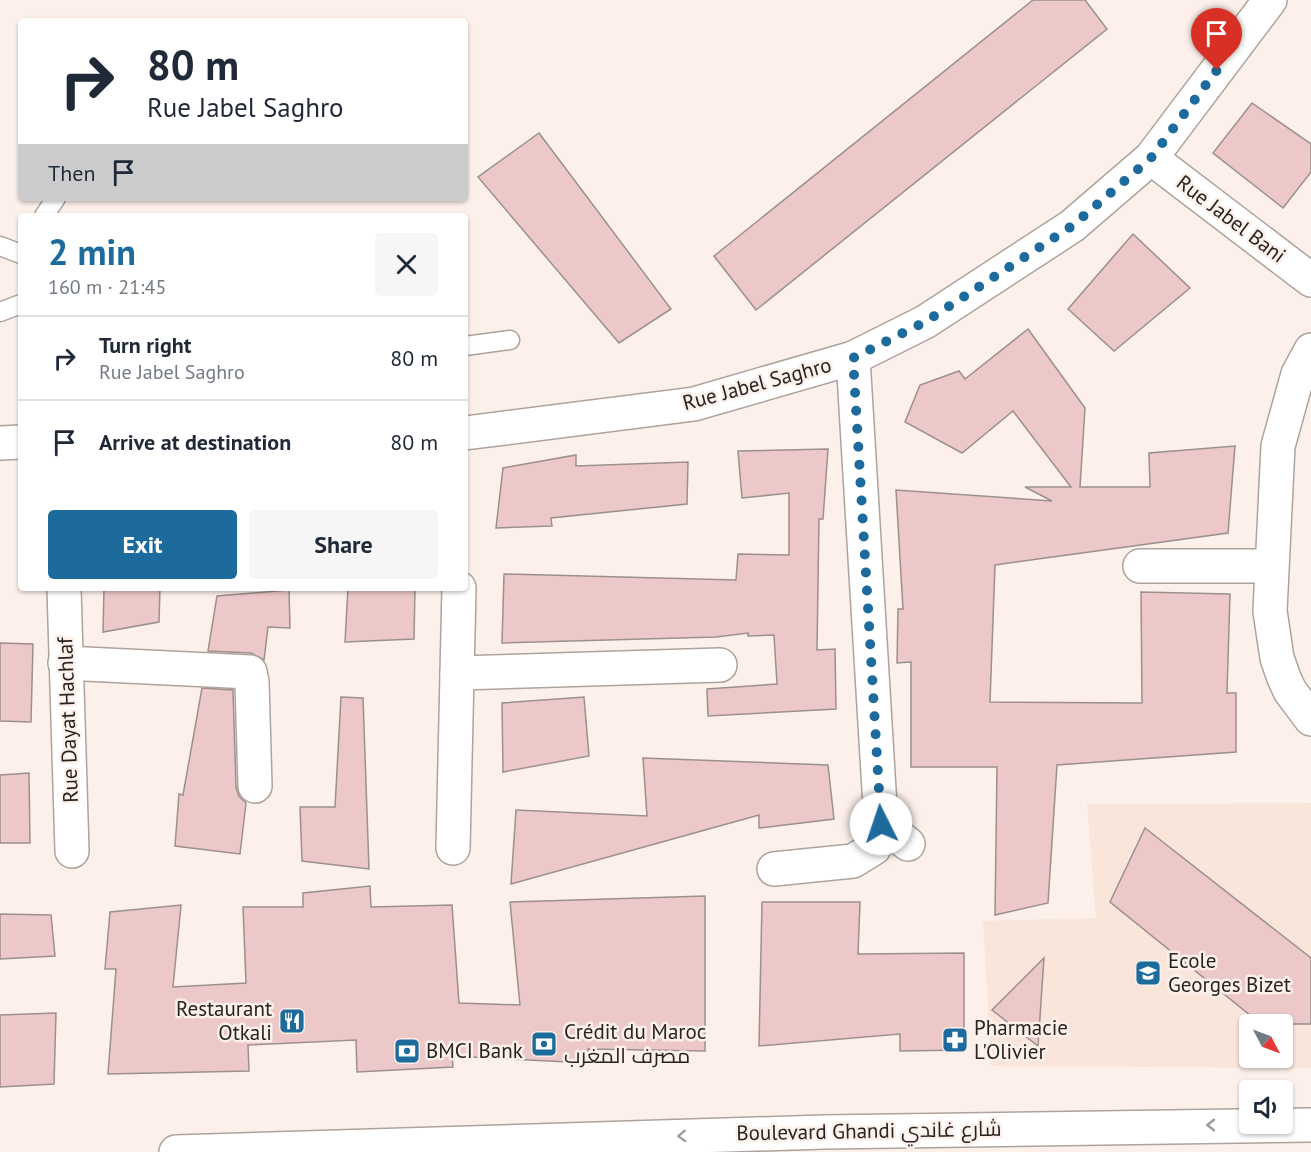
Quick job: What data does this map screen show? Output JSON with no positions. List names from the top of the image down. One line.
{"streets":{"street":["Rue Jabel Bani","Rue Jabel Saghro","Rue Dayat Hachlaf","Boulevard Ghandi شارع غاندي"]},"crossings":[["Rue Jabel Bani","Rue Jabel Saghro"]],"one_way":["Boulevard Ghandi شارع غاندي"],"places":{"school or university":["Ecole Georges Bizet"],"restaurant":["Restaurant Otkali"],"pharmacy":["Pharmacie L'Olivier"],"bank":["Crédit du Maroc مصرف المغرب","BMCI Bank"]},"north":"bottom right","page":{"turn":["80 m","Rue Jabel Saghro"],"then":"Then","heading":["2 min","160 m · 21:45"],"list":[{"name":"Turn right","note":"Rue Jabel Saghro","value":"80 m"},{"name":"Arrive at destination","value":"80 m"}],"buttons":["Exit","Share"]}}
